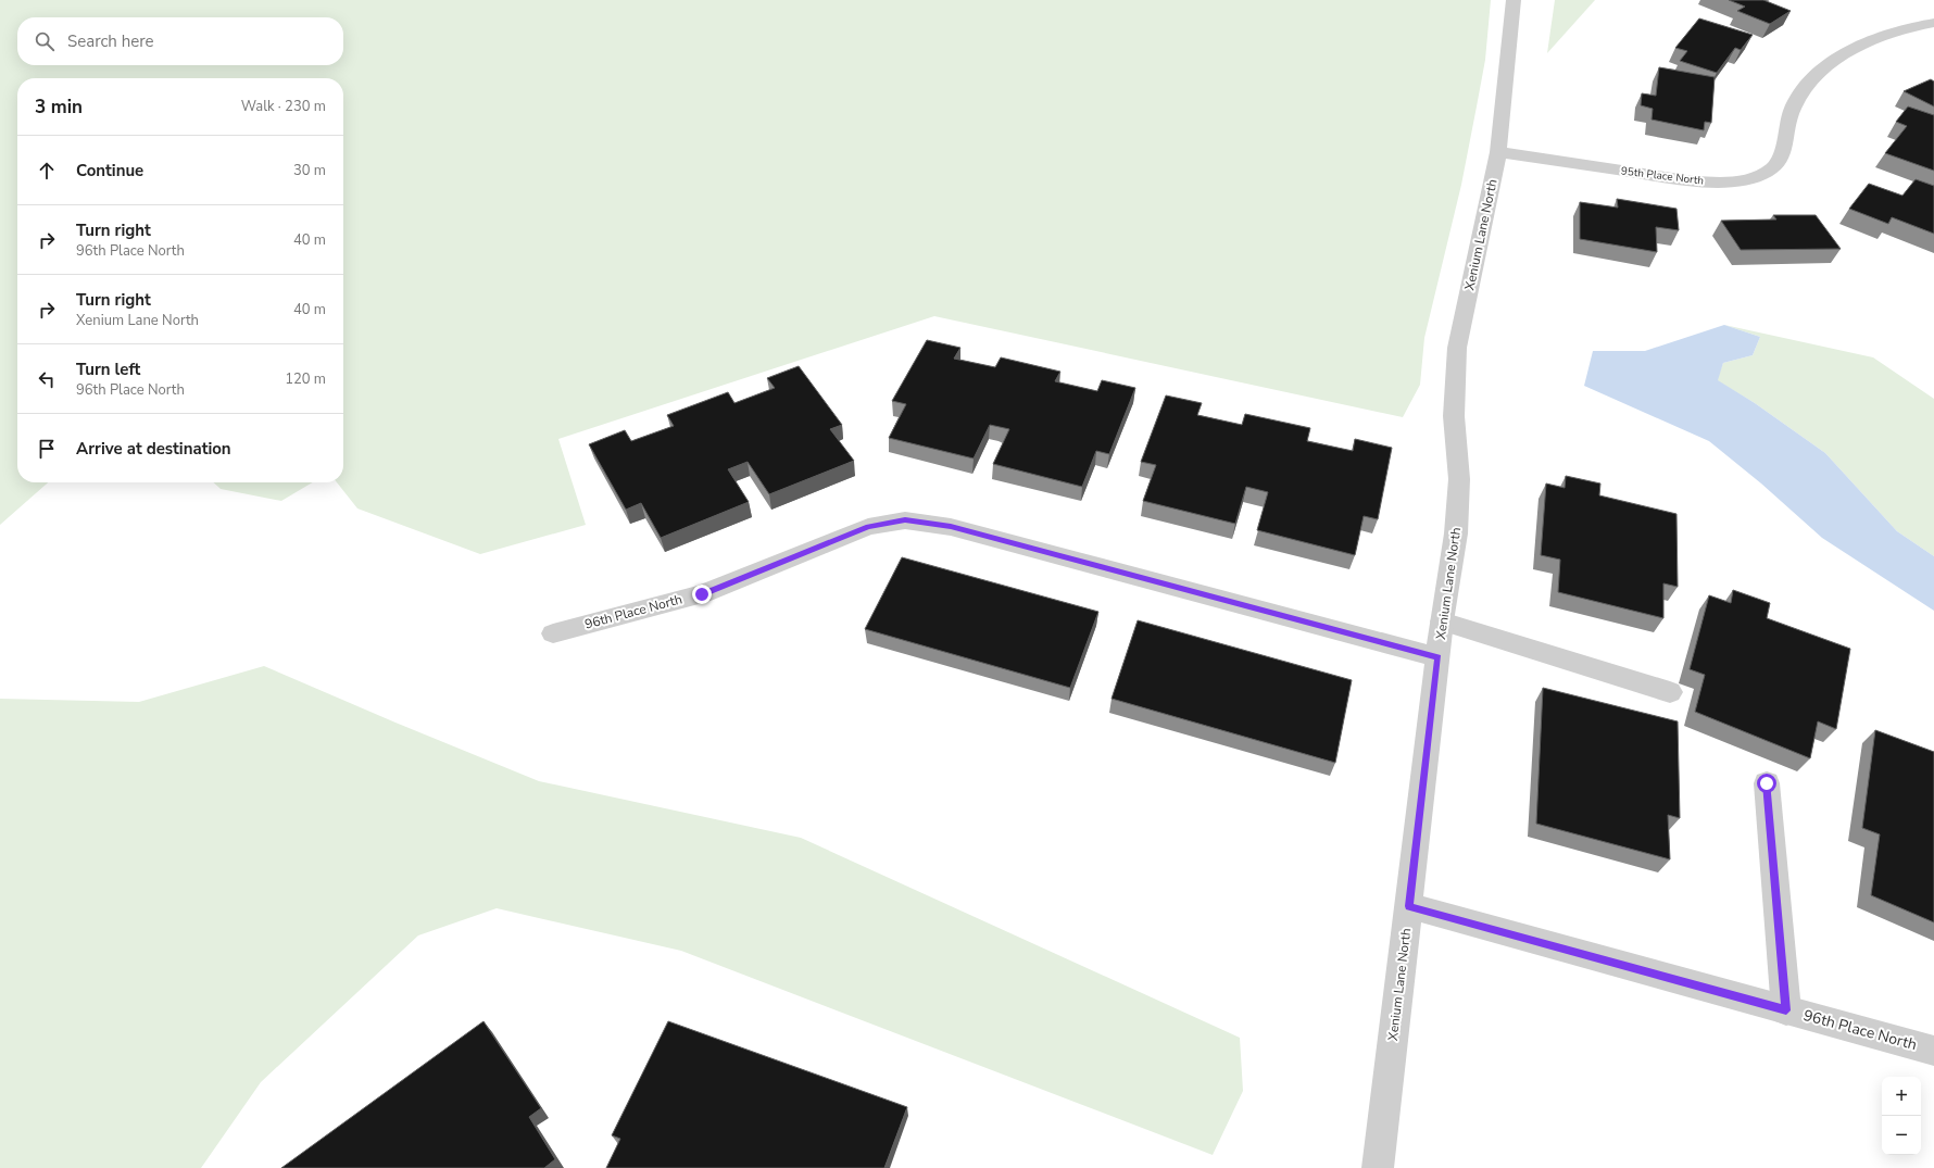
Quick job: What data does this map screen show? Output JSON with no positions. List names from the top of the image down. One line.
{"streets":{"street":["95th Place North","Xenium Lane North","96th Place North"]},"crossings":[["95th Place North","Xenium Lane North"],["Xenium Lane North","96th Place North"]],"page":{"search":"Search here","heading":["3 min","Walk · 230 m"],"list":[["Continue","30 m"],["Turn right","96th Place North","40 m"],["Turn right","Xenium Lane North","40 m"],["Turn left","96th Place North","120 m"],"Arrive at destination"],"map_buttons":["+","−"]}}
